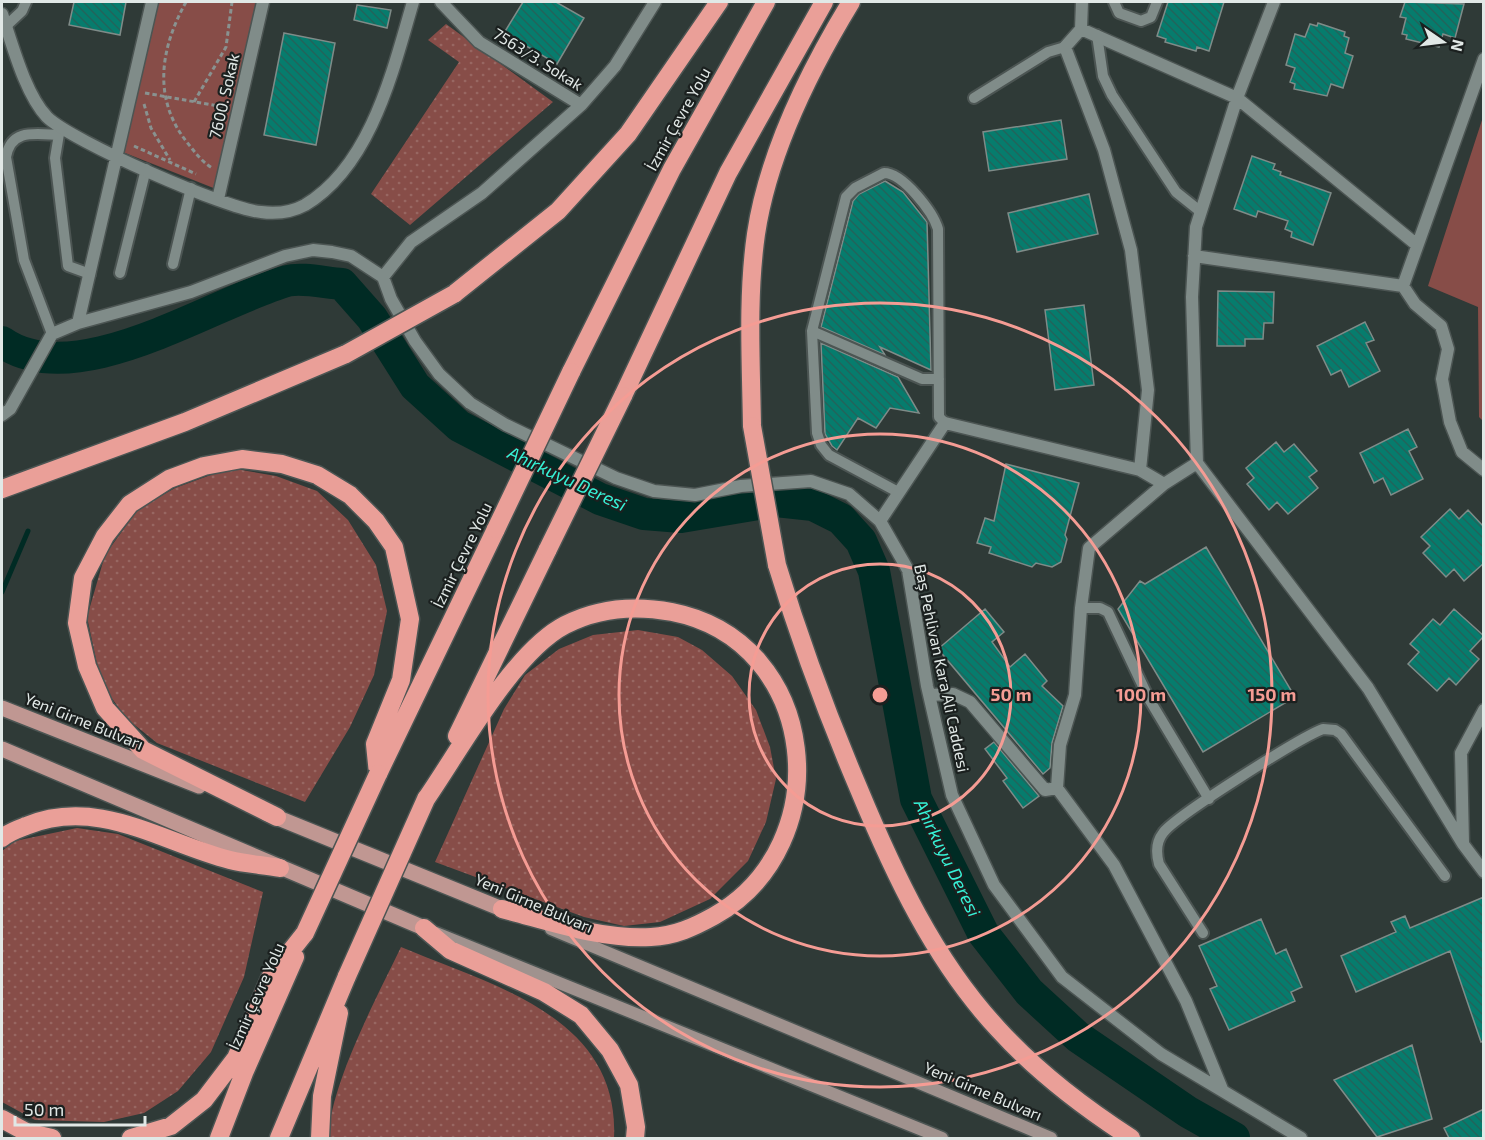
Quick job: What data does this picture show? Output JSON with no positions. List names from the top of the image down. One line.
{"streets":{"highway":["İzmir Çevre Yolu"],"main road":["Yeni Girne Bulvarı"],"street":["7563/3. Sokak","7600. Sokak","Baş Pehlivan Kara Ali Caddesi"]},"water":["Ahırkuyu Deresi"],"scale_bar":"50 m","north":"right","rings":["50 m","100 m","150 m"]}
